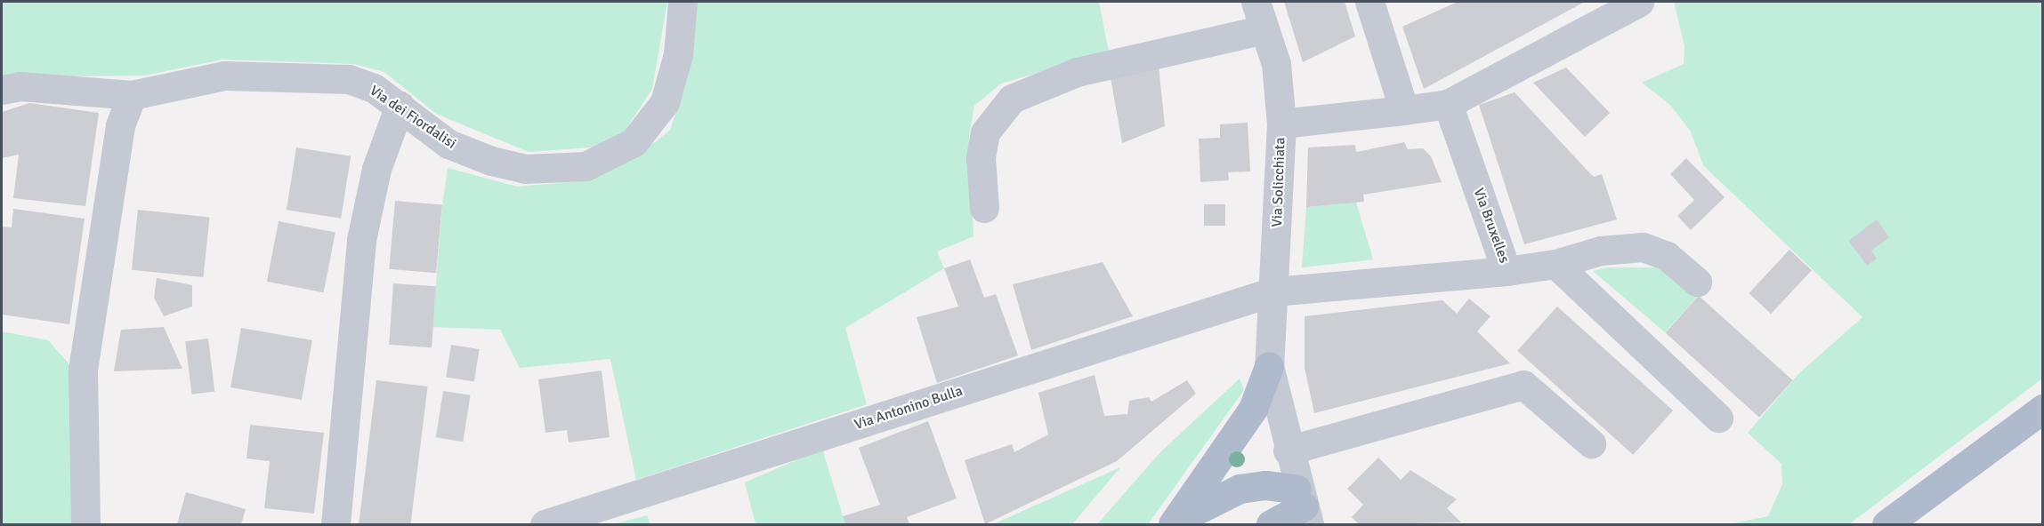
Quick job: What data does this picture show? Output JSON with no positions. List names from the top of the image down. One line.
{"streets":{"street":["Via dei Fiordalisi","Via Solicchiata","Via Bruxelles","Via Antonino Bulla"]},"crossings":[["Via Solicchiata","Via Antonino Bulla"],["Via Bruxelles","Via Antonino Bulla"]]}
